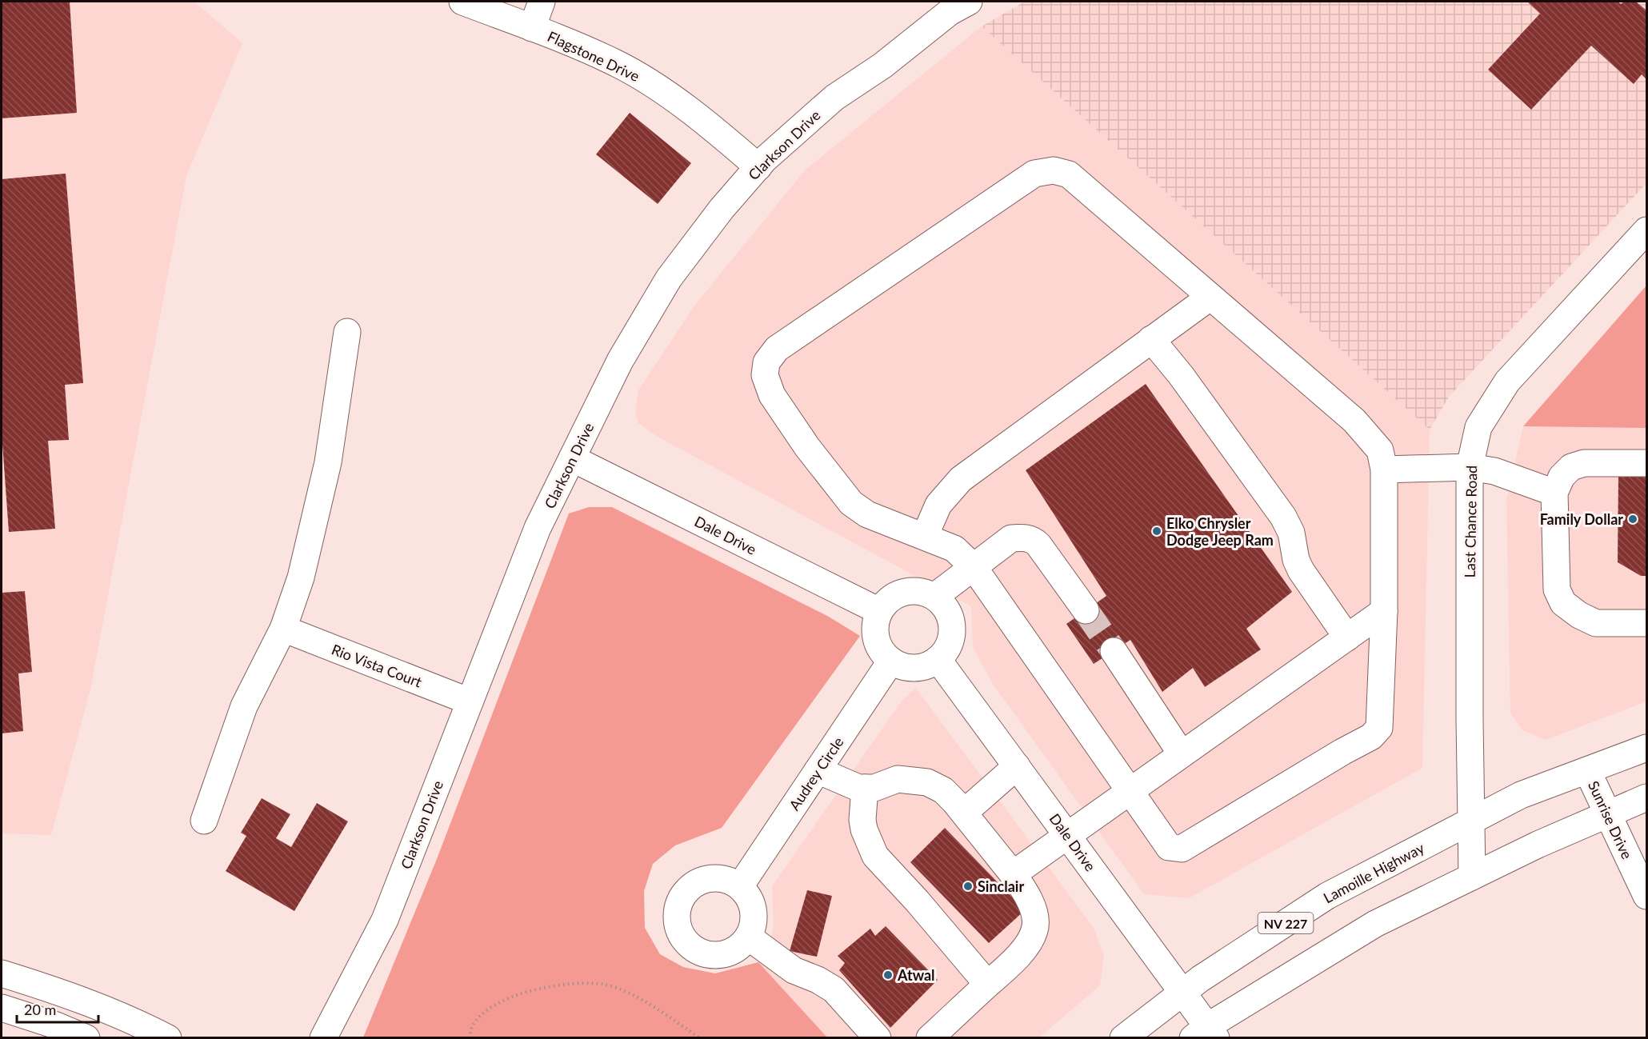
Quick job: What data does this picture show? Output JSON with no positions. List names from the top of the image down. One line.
{"streets":{"street":["Flagstone Drive","Clarkson Drive","Last Chance Road","Dale Drive","Rio Vista Court","Audrey Circle","Sunrise Drive","Lamoille Highway","NV 227"]},"crossings":[["Flagstone Drive","Clarkson Drive"],["Clarkson Drive","Dale Drive"],["Clarkson Drive","Rio Vista Court"],["Last Chance Road","Lamoille Highway"],["Dale Drive","Audrey Circle"],["Dale Drive","Lamoille Highway"],["Sunrise Drive","Lamoille Highway"]],"places":["Family Dollar","Elko Chrysler Dodge Jeep Ram","Sinclair","Atwal"],"scale_bar":"20 m"}
